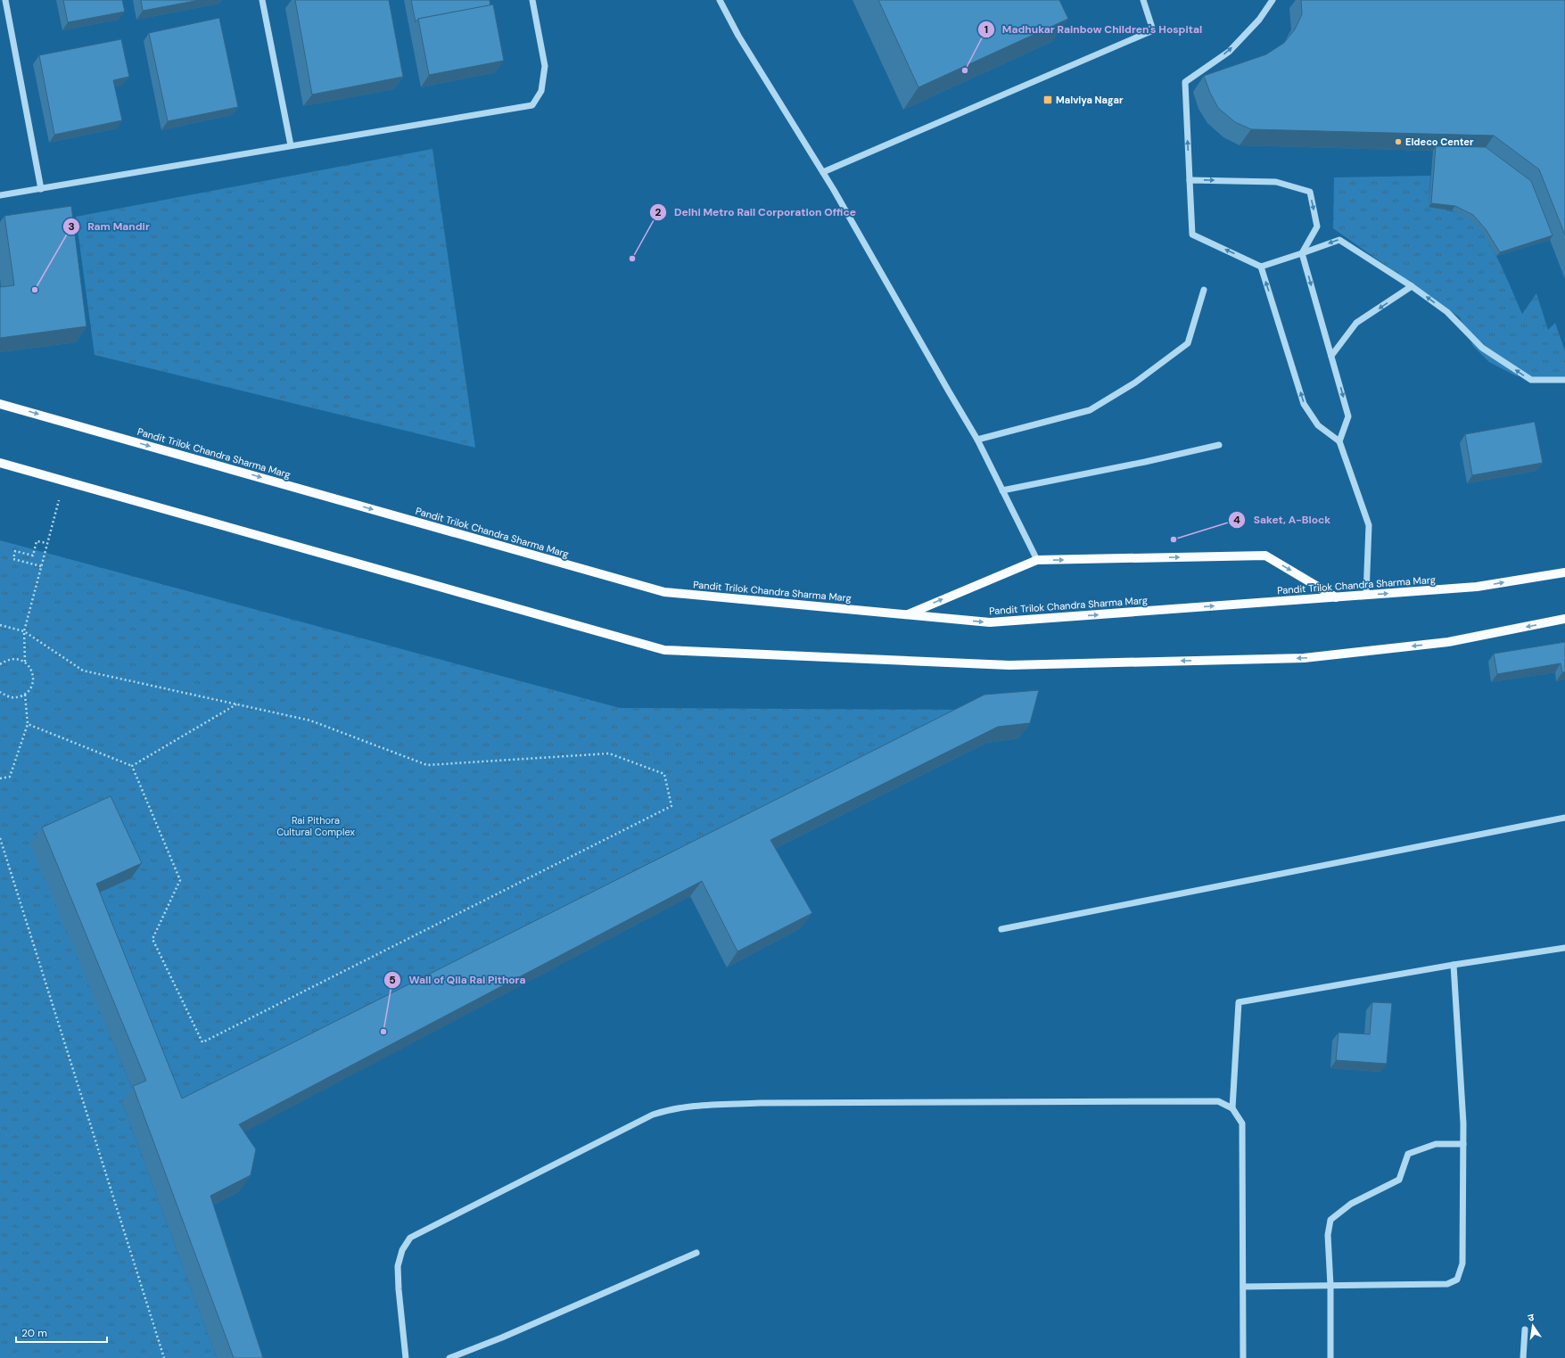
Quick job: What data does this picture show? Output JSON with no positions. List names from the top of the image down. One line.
{"streets":{"main road":["Pandit Trilok Chandra Sharma Marg"]},"parks":["Rai Pithora Cultural Complex"],"places":{"other":["Madhukar Rainbow Children's Hospital","Eldeco Center","Delhi Metro Rail Corporation Office","Ram Mandir","Saket, A-Block","Wall of Qila Rai Pithora"],"transit":["Malviya Nagar"]},"scale_bar":"20 m","north":"top"}
